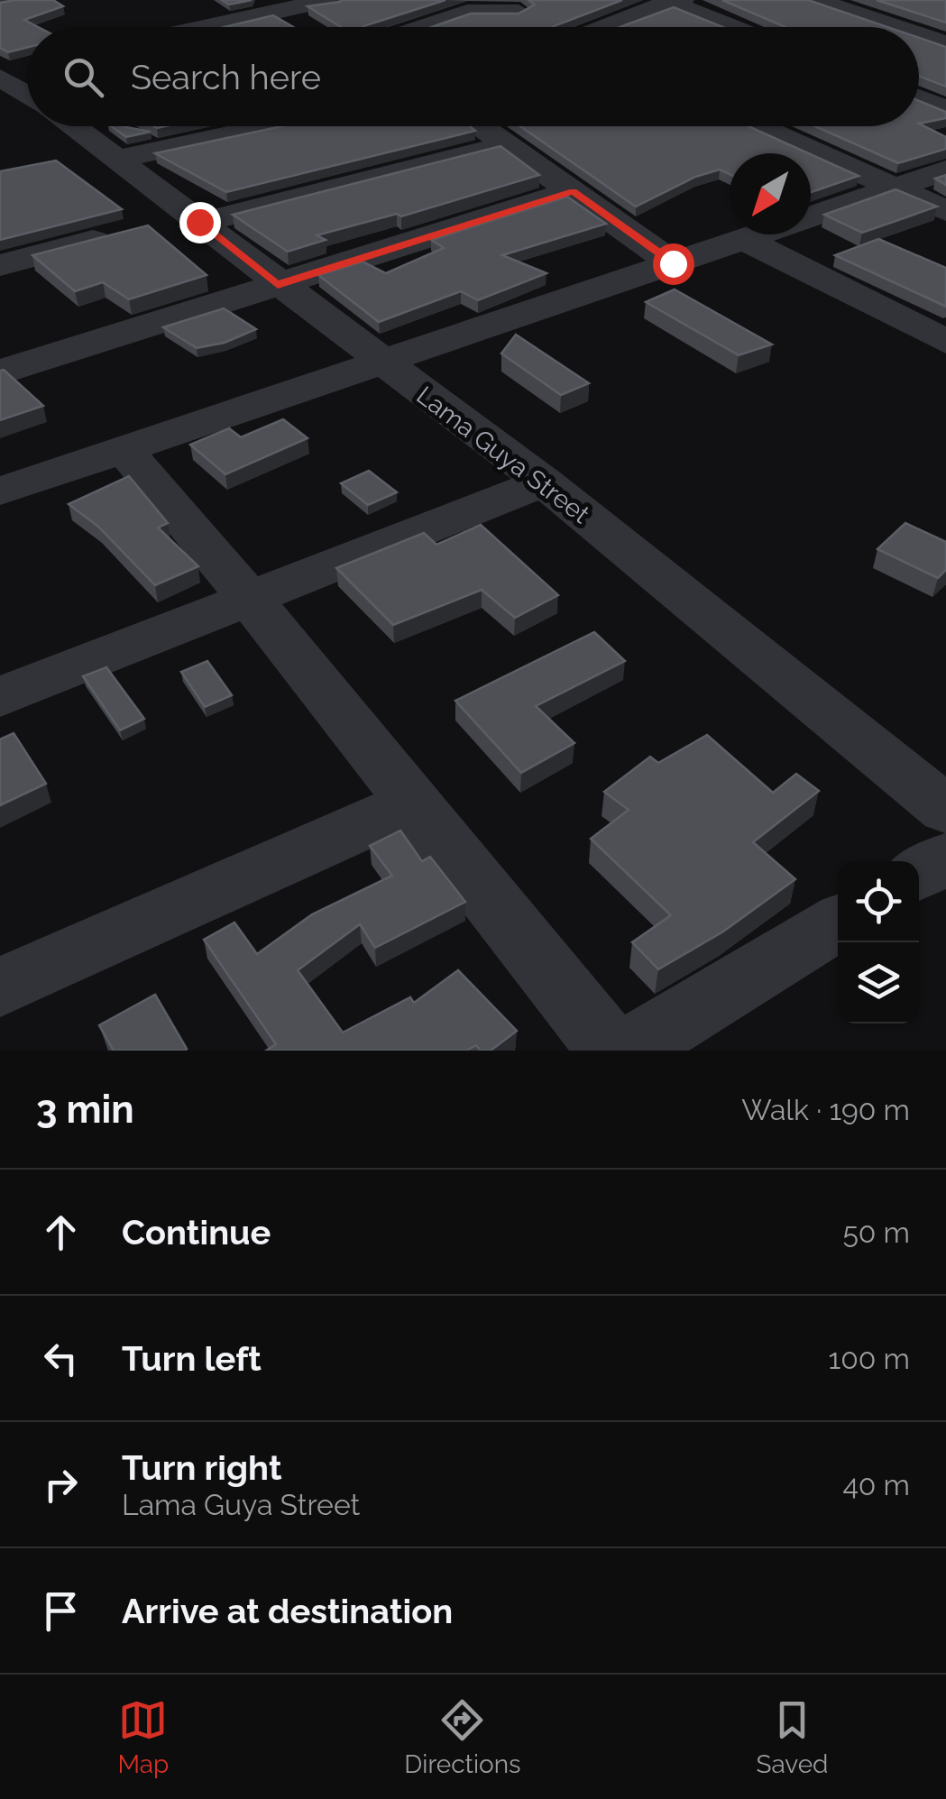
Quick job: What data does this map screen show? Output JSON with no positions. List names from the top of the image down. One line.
{"streets":{"street":["Lama Guya Street"]},"north":"bottom left","page":{"search":"Search here","heading":["3 min","Walk · 190 m"],"list":[["Continue","50 m"],["Turn left","100 m"],["Turn right","Lama Guya Street","40 m"],"Arrive at destination"],"nav":["Map","Directions","Saved"]}}
